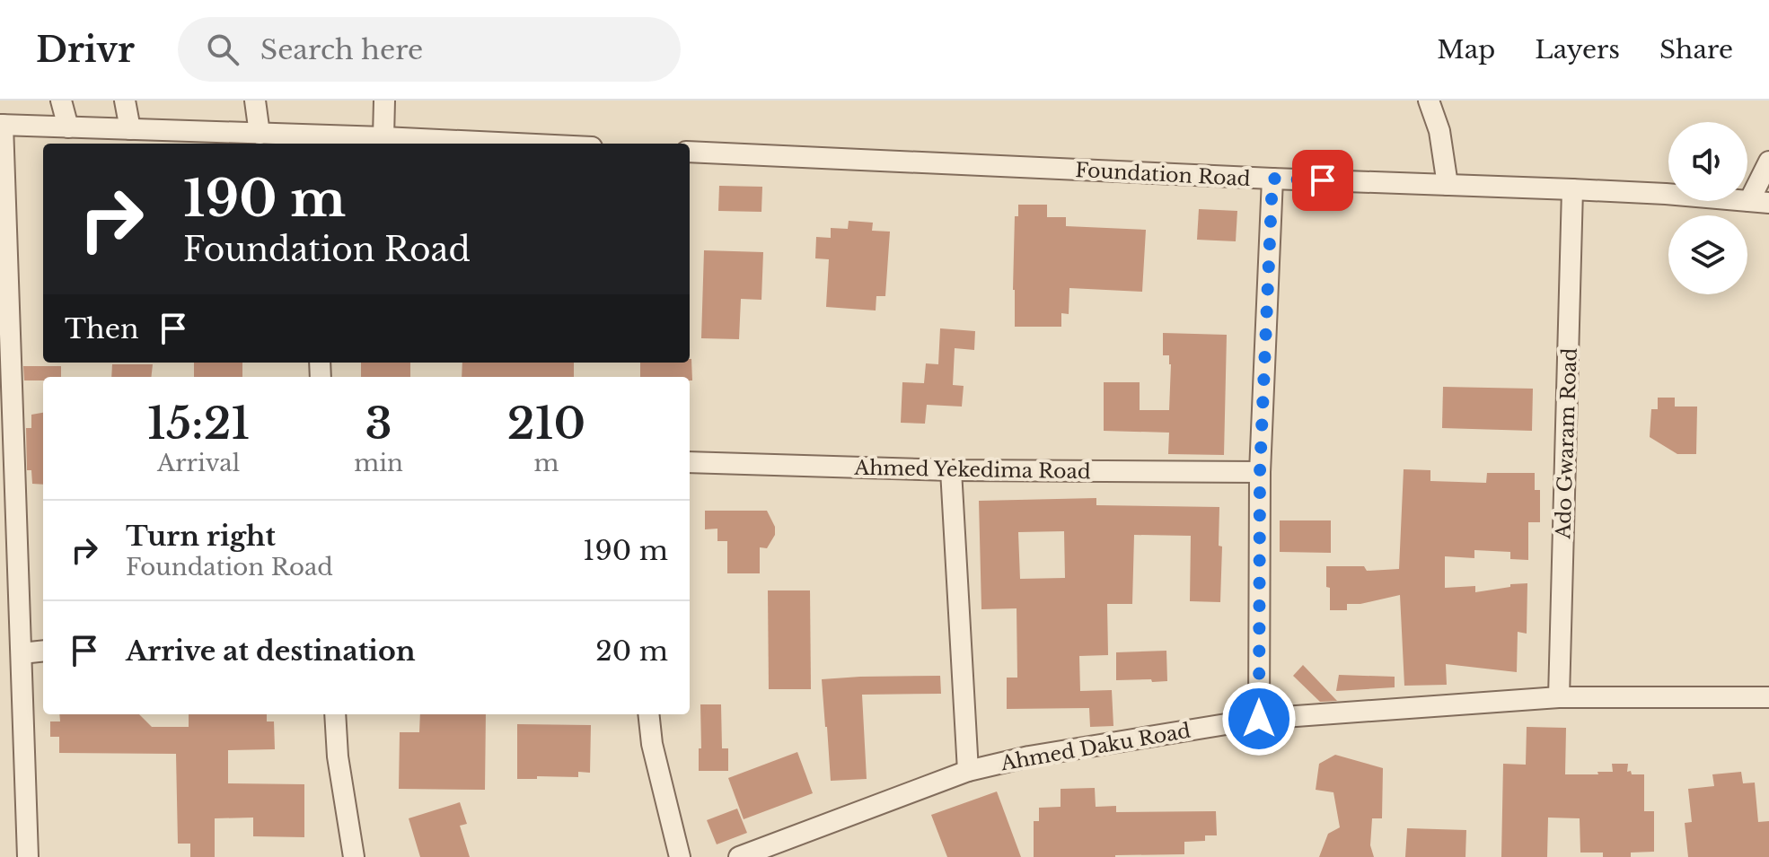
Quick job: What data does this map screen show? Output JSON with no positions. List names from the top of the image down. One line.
{"streets":{"street":["Foundation Road","Ado Gwaram Road","Ahmed Yekedima Road","Ahmed Daku Road"]},"crossings":[["Foundation Road","Ado Gwaram Road"],["Ado Gwaram Road","Ahmed Daku Road"]],"page":{"header":"Drivr","search":"Search here","nav":["Map","Layers","Share"],"turn":["190 m","Foundation Road"],"then":"Then","eta":["15:21","Arrival","3","min","210","m"],"list":[{"name":"Turn right","note":"Foundation Road","value":"190 m"},{"name":"Arrive at destination","value":"20 m"}]}}
